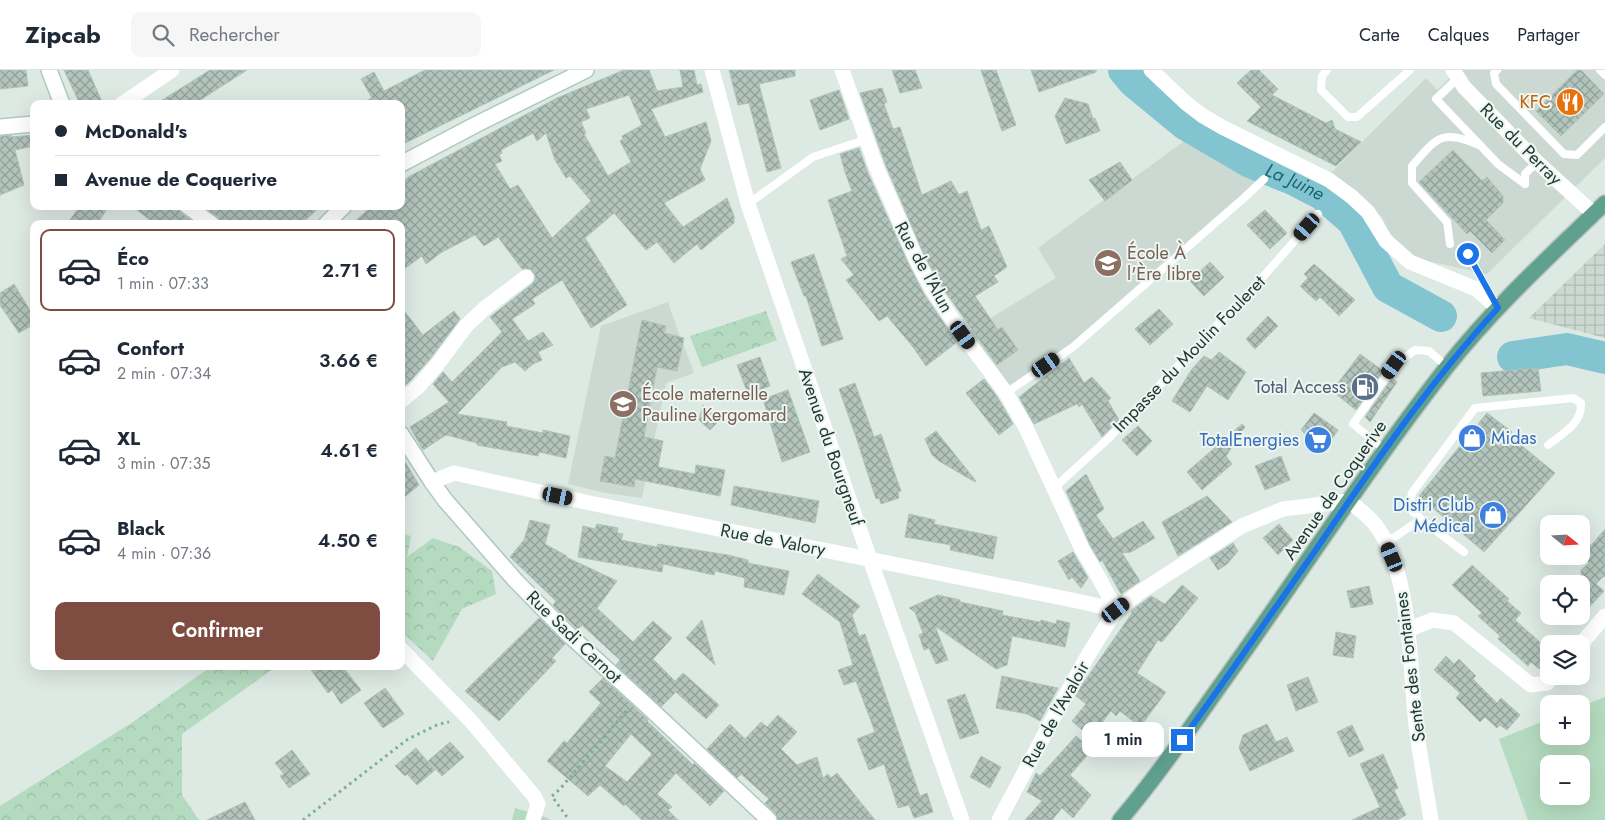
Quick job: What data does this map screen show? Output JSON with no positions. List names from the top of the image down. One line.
{"streets":{"main road":["Avenue de Coquerive"],"street":["Rue du Perray","Rue de l'Alun","Avenue du Bourgneuf","Rue de Valory","Rue Sadi Carnot","Sente des Fontaines","Rue de l'Avaloir"],"lane":["Impasse du Moulin Fouleret"]},"crossings":[["Rue du Perray","Avenue de Coquerive"],["Rue de l'Alun","Impasse du Moulin Fouleret"],["Rue de l'Alun","Rue de Valory"],["Rue de l'Alun","Rue de l'Avaloir"],["Avenue du Bourgneuf","Rue de Valory"],["Avenue de Coquerive","Sente des Fontaines"],["Rue de Valory","Rue Sadi Carnot"],["Rue de Valory","Rue de l'Avaloir"]],"water":["La Juine"],"places":{"restaurant":["KFC"],"school or university":["École À l'Ère libre","École maternelle Pauline Kergomard"],"fuel station":["Total Access"],"shop":["Midas","Distri Club Médical"],"supermarket":["TotalEnergies"]},"north":"right","page":{"header":"Zipcab","search":"Rechercher","nav":["Carte","Calques","Partager"],"banner":["McDonald's","Avenue de Coquerive"],"list":[{"name":"Éco","note":"1 min · 07:33","value":"2.71 €"},{"name":"Confort","note":"2 min · 07:34","value":"3.66 €"},{"name":"XL","note":"3 min · 07:35","value":"4.61 €"},{"name":"Black","note":"4 min · 07:36","value":"4.50 €"}],"map_buttons":["+","−"],"buttons":"Confirmer","bubble":"1 min"}}
